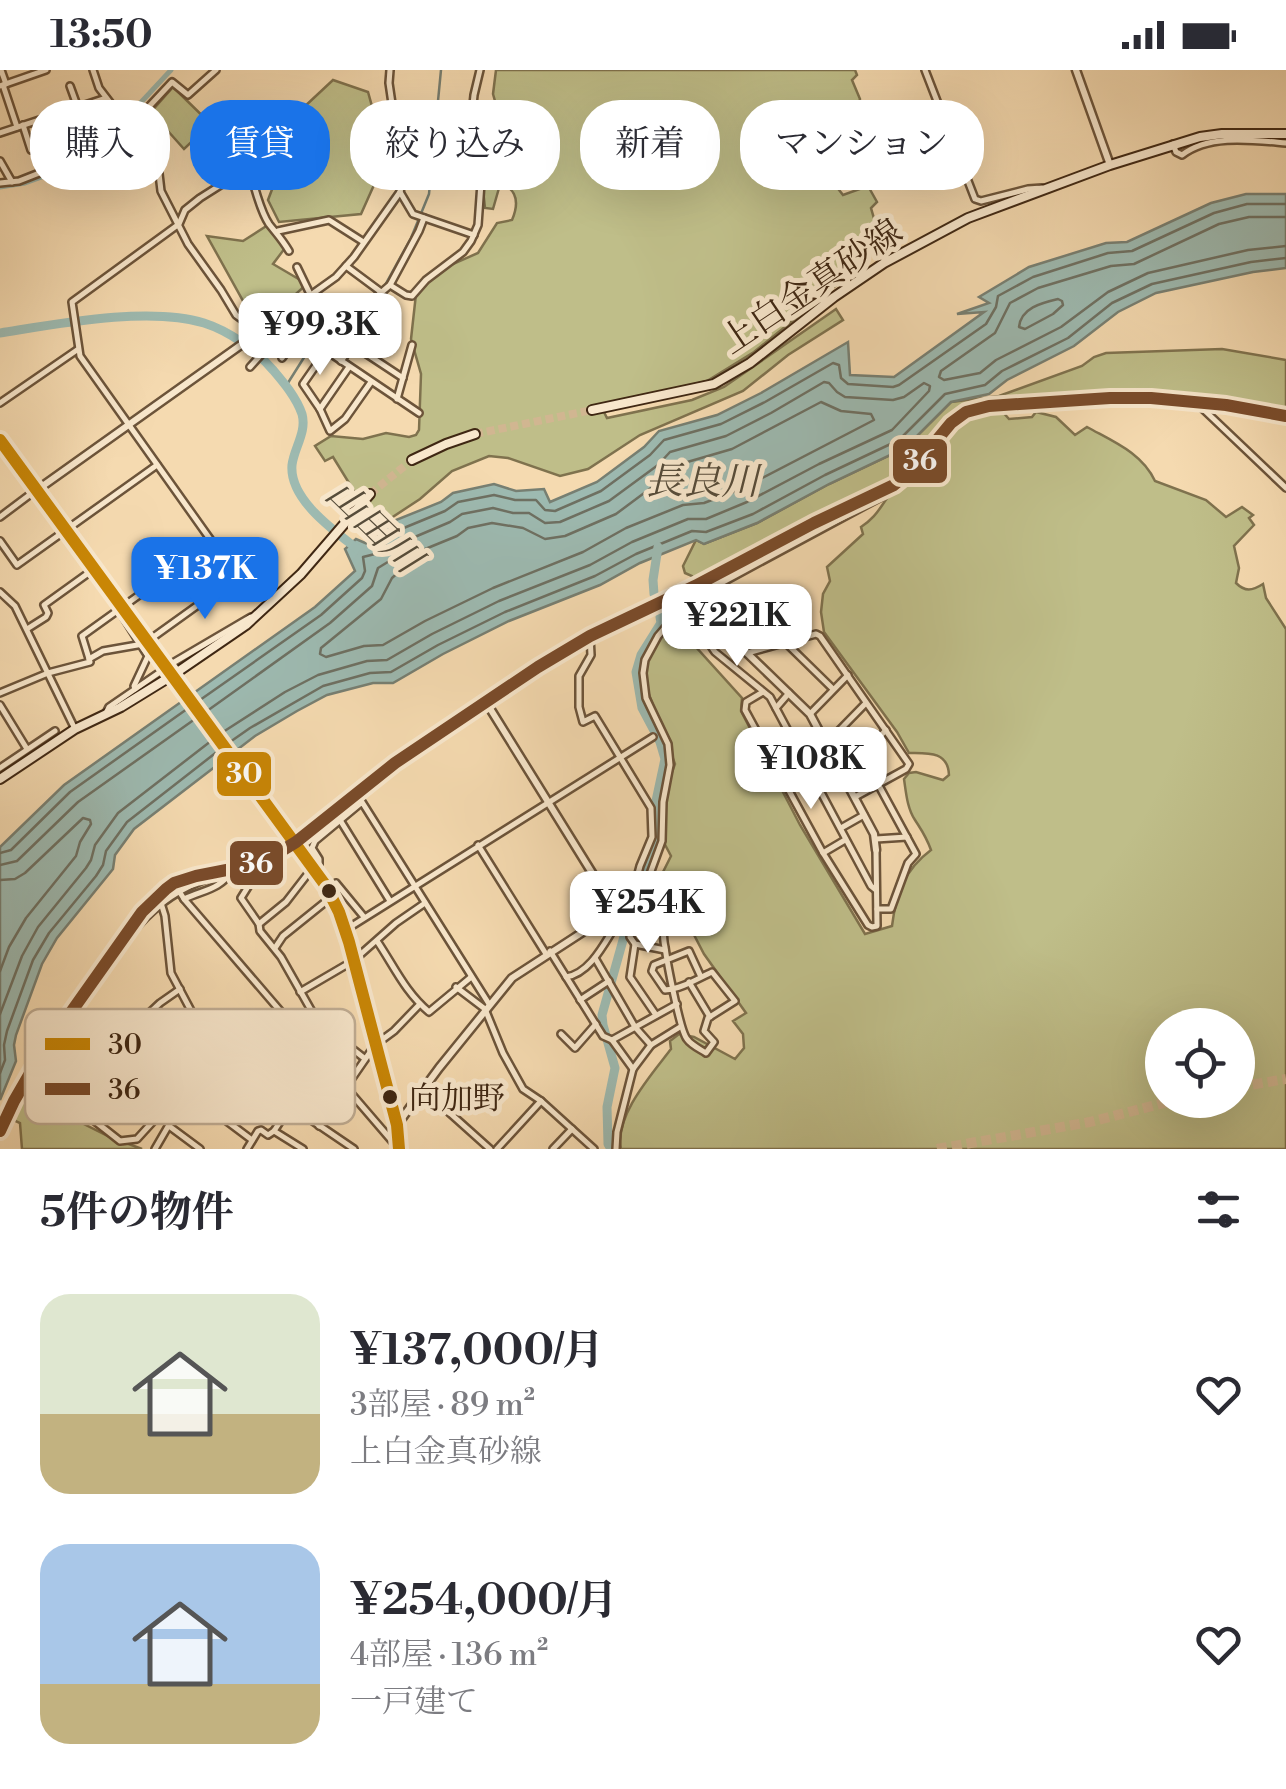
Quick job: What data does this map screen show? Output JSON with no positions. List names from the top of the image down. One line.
{"streets":{"main road":["上白金真砂線"]},"water":["長良川","山田川"],"places":["向加野"],"lines":["transit line 36","transit line 30"],"legend":["30","36"],"page":{"status":"13:50","chip":["購入","賃貸","絞り込み","新着","マンション"],"price":["¥99.3K","¥137K","¥221K","¥108K","¥254K"],"heading":"5件の物件","list":[{"name":"¥137,000/月","note":"3部屋 · 89 m² · 上白金真砂線"},{"name":"¥254,000/月","note":"4部屋 · 136 m² · 一戸建て"}]}}
